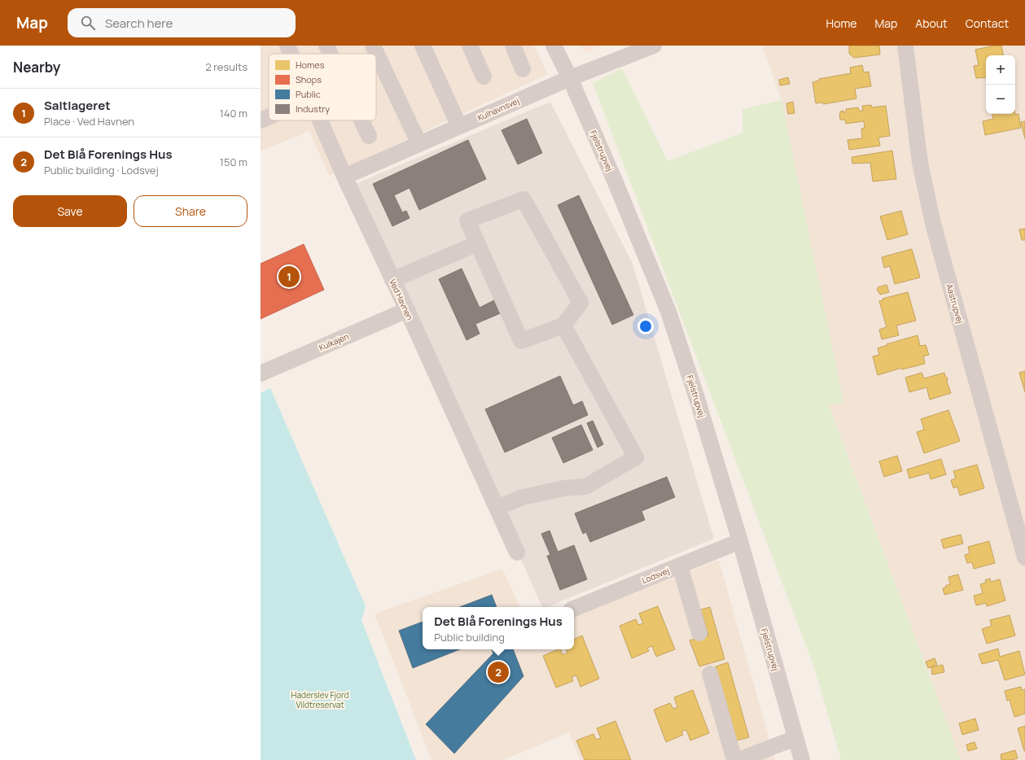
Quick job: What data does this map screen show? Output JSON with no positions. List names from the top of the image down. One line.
{"streets":{"street":["Kulhavnsvej","Fjelstrupvej","Ved Havnen","Aastrupvej","Kulkajen","Lodsvej"]},"crossings":[["Kulhavnsvej","Fjelstrupvej"],["Kulhavnsvej","Ved Havnen"],["Fjelstrupvej","Lodsvej"],["Ved Havnen","Kulkajen"]],"parks":["Haderslev Fjord Vildtreservat"],"legend":["Homes","Shops","Public","Industry"],"page":{"header":"Map","search":"Search here","nav":["Home","Map","About","Contact"],"heading":["Nearby","2 results"],"map_buttons":["+","−"],"list":[{"mark":"1","name":"Saltlageret","note":"Place · Ved Havnen","value":"140 m"},{"mark":"2","name":"Det Blå Forenings Hus","note":"Public building · Lodsvej","value":"150 m"}],"buttons":["Save","Share"],"pins":["1","2"],"popup":["Det Blå Forenings Hus","Public building"]}}
